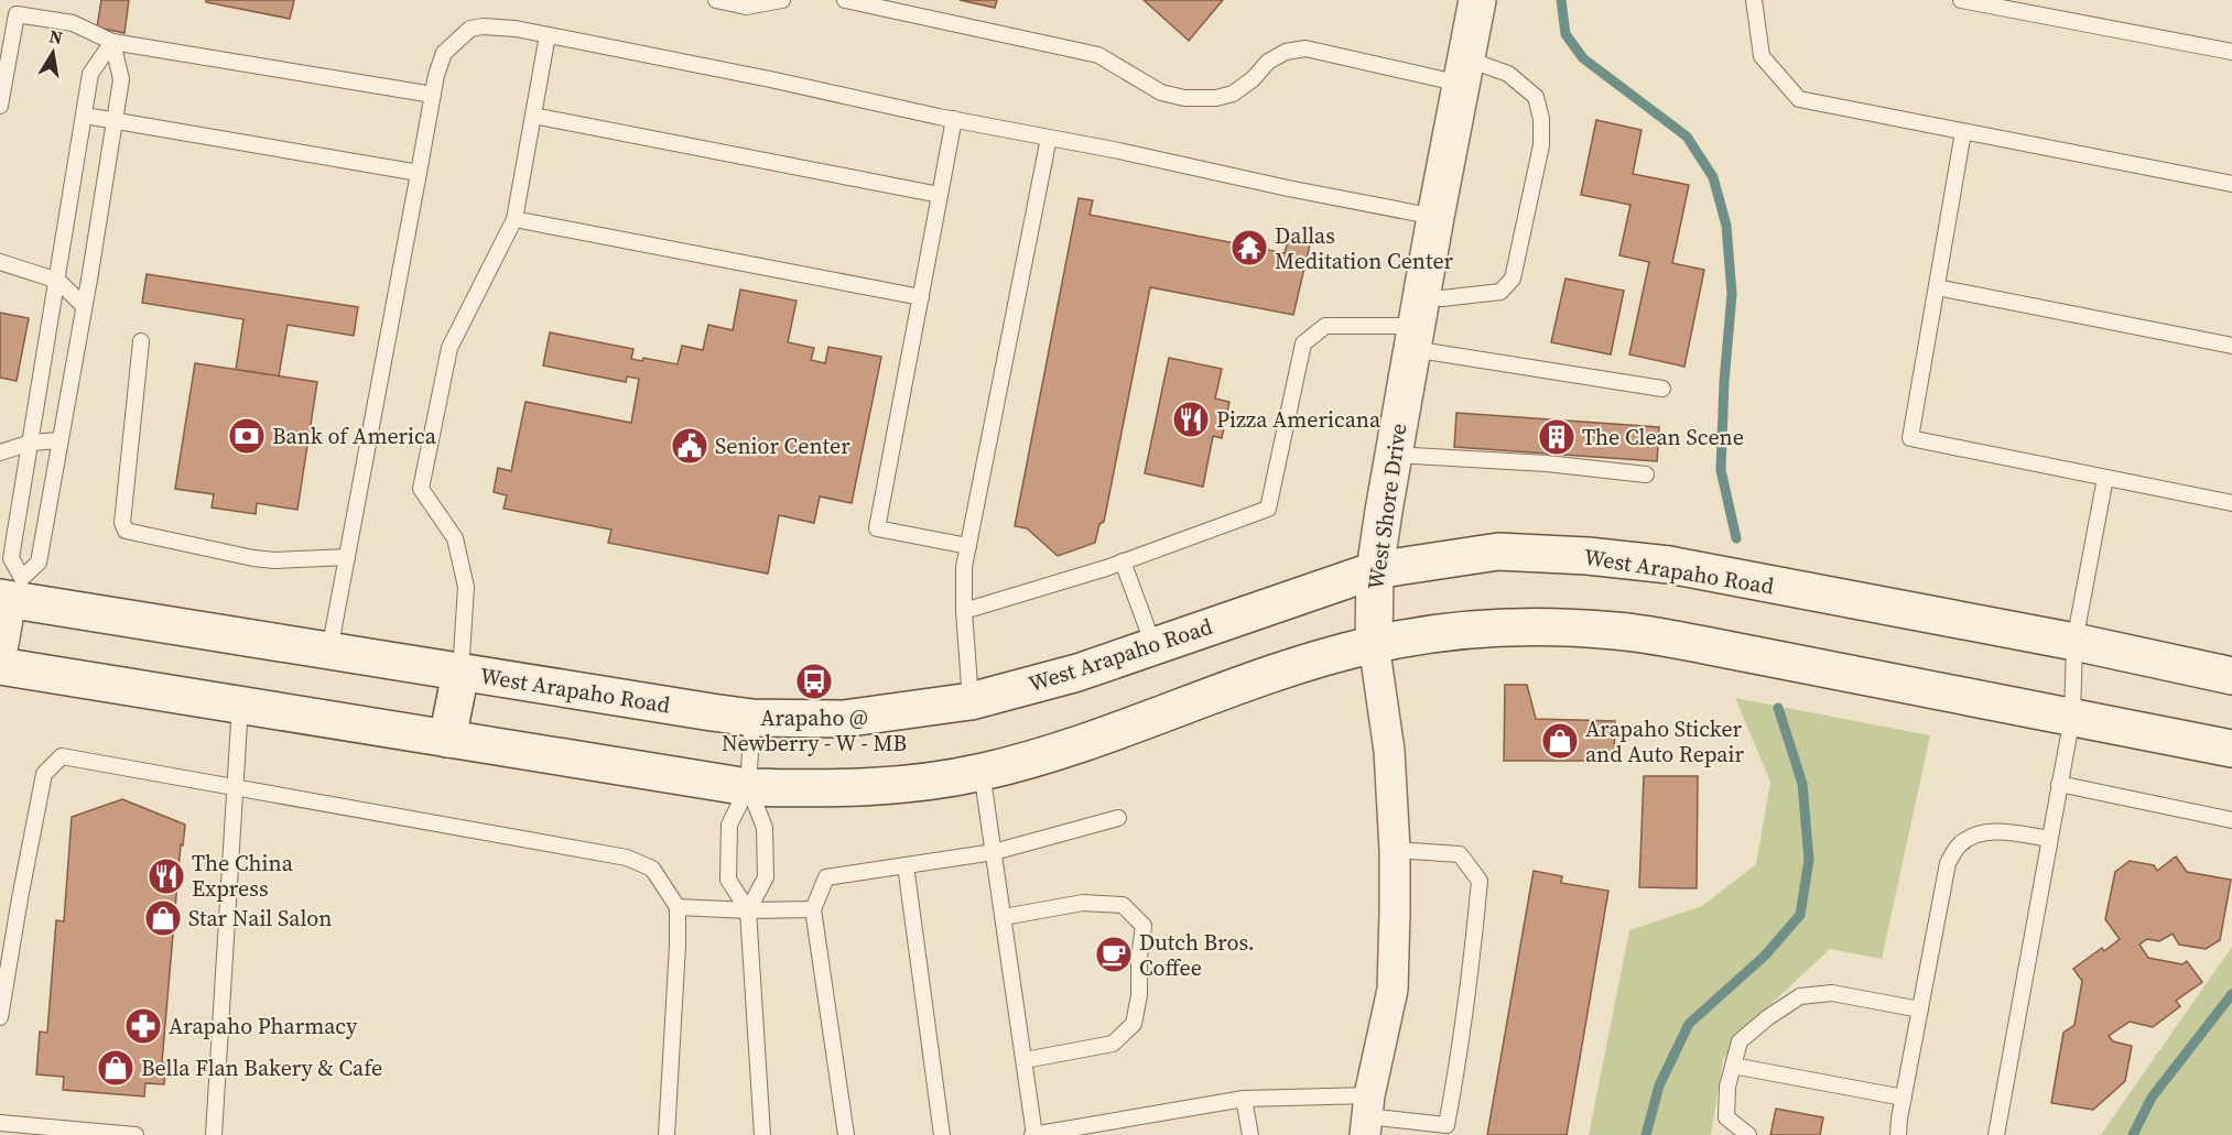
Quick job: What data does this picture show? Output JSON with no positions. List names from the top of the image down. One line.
{"streets":{"main road":["West Shore Drive","West Arapaho Road"]},"crossings":[["West Shore Drive","West Arapaho Road"]],"places":{"temple":["Dallas Meditation Center"],"restaurant":["Pizza Americana","The China Express"],"bank":["Bank of America"],"building":["The Clean Scene"],"public building":["Senior Center"],"bus stop":["Arapaho @ Newberry - W - MB"],"shop":["Arapaho Sticker and Auto Repair","Star Nail Salon","Bella Flan Bakery & Cafe"],"cafe":["Dutch Bros. Coffee"],"pharmacy":["Arapaho Pharmacy"]},"north":"top"}
